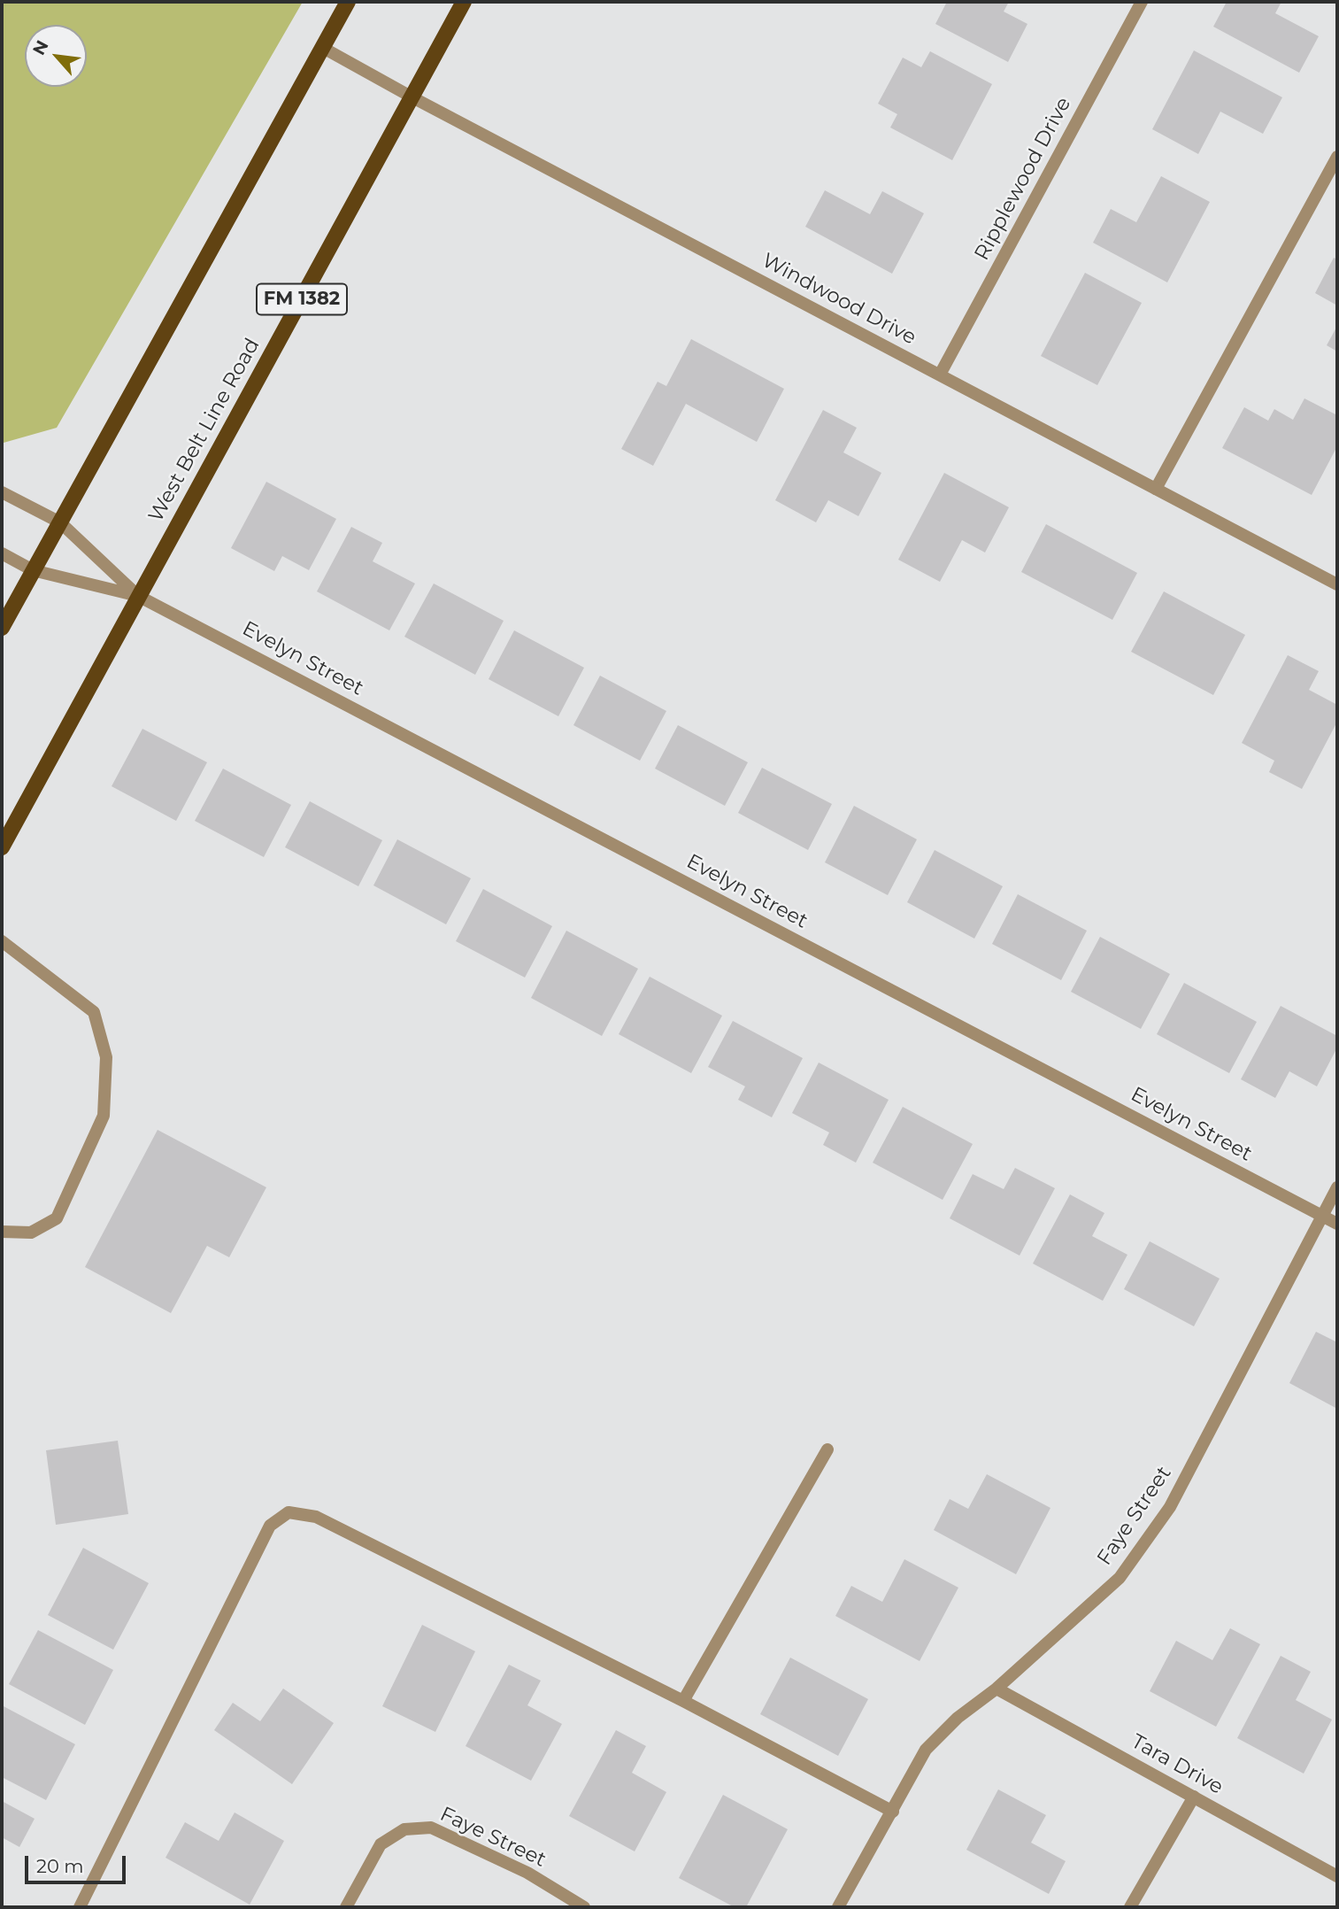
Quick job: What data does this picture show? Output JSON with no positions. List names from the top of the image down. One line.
{"streets":{"main road":["FM 1382","West Belt Line Road"],"street":["Ripplewood Drive","Windwood Drive","Evelyn Street","Faye Street","Tara Drive"]},"crossings":[["Ripplewood Drive","Windwood Drive"],["Windwood Drive","West Belt Line Road"],["West Belt Line Road","Evelyn Street"],["Evelyn Street","Faye Street"],["Faye Street","Tara Drive"]],"scale_bar":"20 m","north":"top left"}
